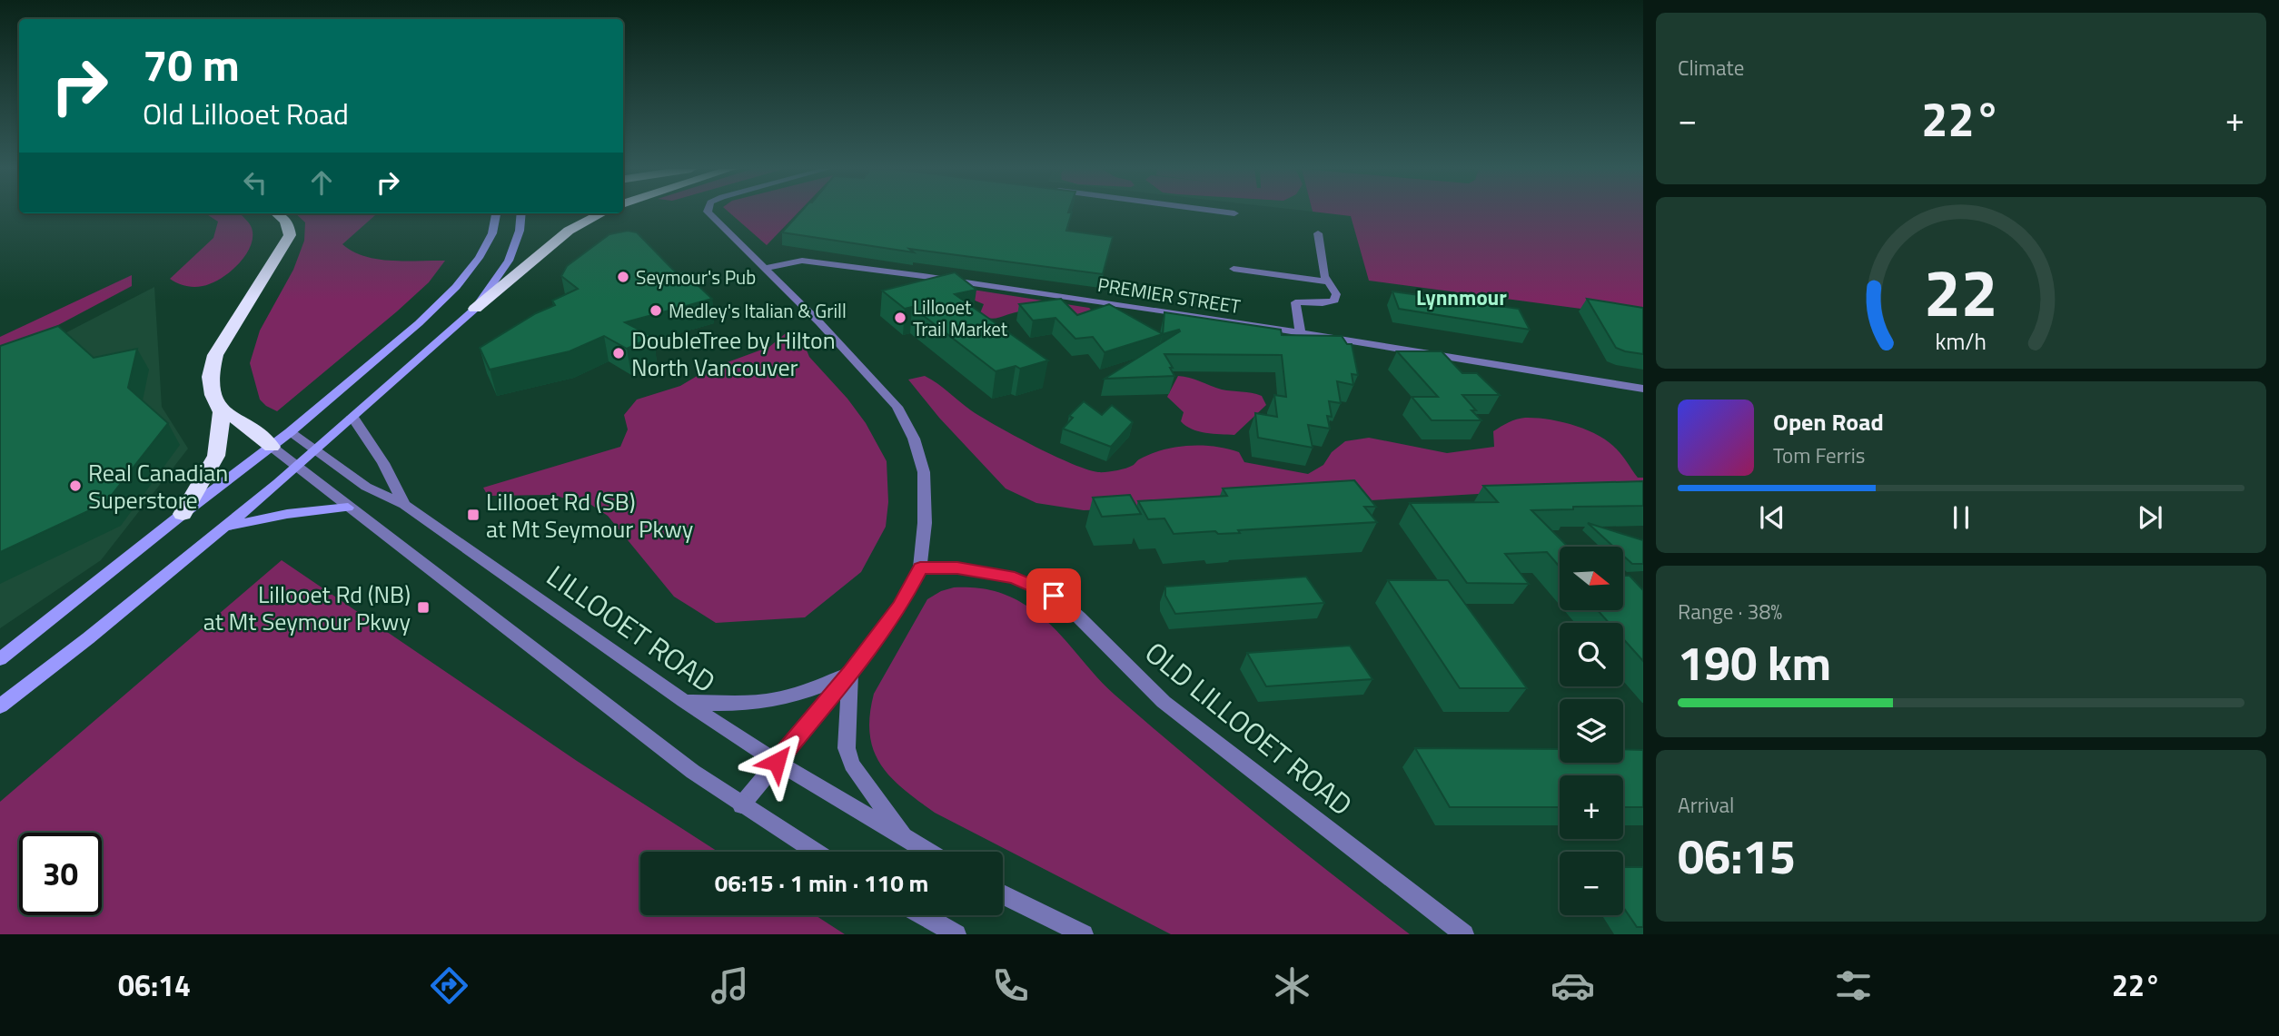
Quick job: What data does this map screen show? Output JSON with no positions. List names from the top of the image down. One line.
{"streets":{"street":["PREMIER STREET","LILLOOET ROAD","OLD LILLOOET ROAD"]},"districts":["Lynnmour"],"places":{"other":["Seymour's Pub","Medley's Italian & Grill","Lillooet Trail Market","DoubleTree by Hilton North Vancouver","Real Canadian Superstore"],"transit":["Lillooet Rd (SB) at Mt Seymour Pkwy","Lillooet Rd (NB) at Mt Seymour Pkwy"]},"north":"right","page":{"tile":["Climate",["Range · 38%","190 km"],["Arrival","06:15"]],"turn":["70 m","Old Lillooet Road"],"heat":["−","22°","+"],"song":["Open Road","Tom Ferris"],"map_buttons":["+","−"],"limit":"30","trip":"06:15 · 1 min · 110 m","tabs":["06:14","22°"],"gauge":["22","km/h"]}}
